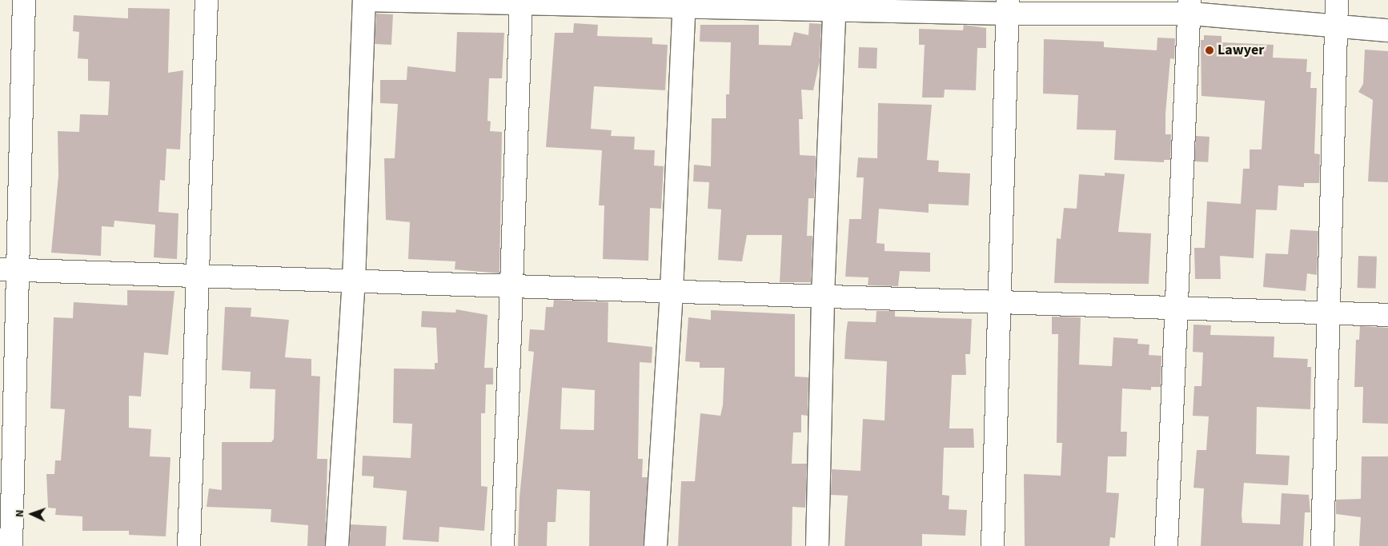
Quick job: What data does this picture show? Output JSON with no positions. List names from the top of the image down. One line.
{"places":["Lawyer"],"north":"left"}
